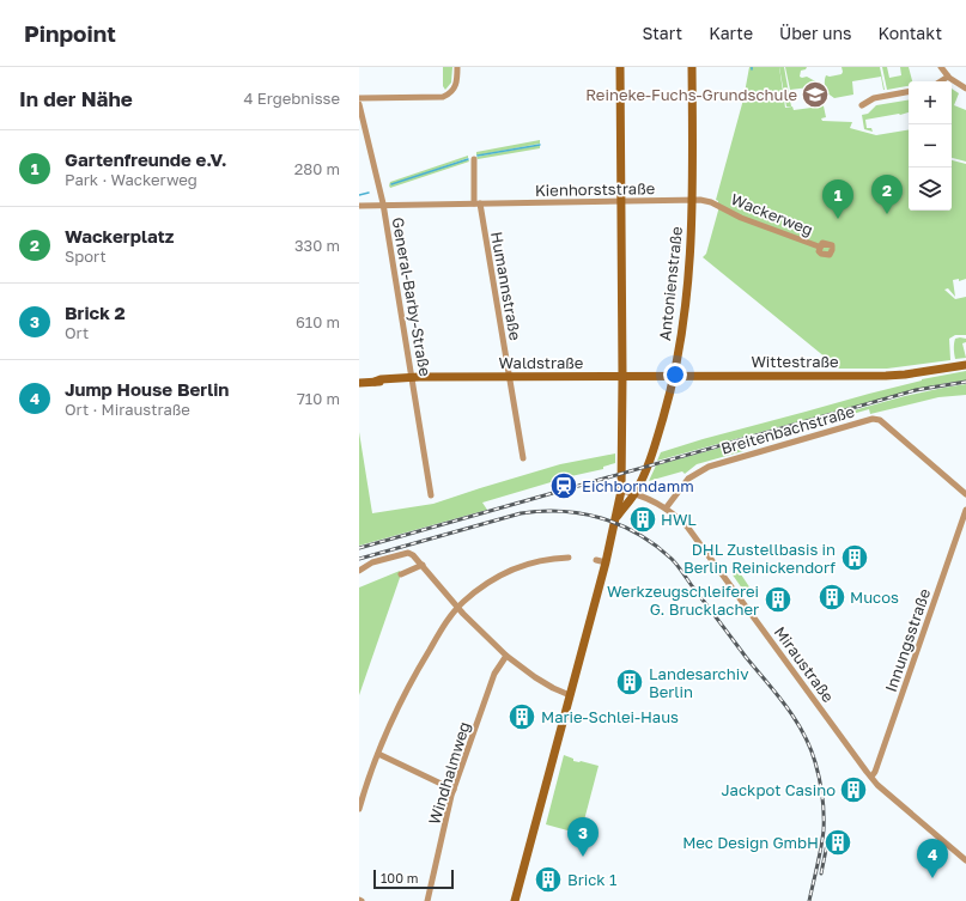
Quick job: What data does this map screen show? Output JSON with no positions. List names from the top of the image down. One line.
{"streets":{"main road":["Antonienstraße","Wittestraße","Waldstraße"],"street":["Kienhorststraße","Wackerweg","Humannstraße","General-Barby-Straße","Breitenbachstraße","Innungsstraße","Miraustraße","Windhalmweg"]},"crossings":[["Kienhorststraße","Wackerweg"],["Kienhorststraße","Antonienstraße"],["Kienhorststraße","Humannstraße"],["Kienhorststraße","General-Barby-Straße"],["Antonienstraße","Wittestraße"],["Antonienstraße","Miraustraße"],["Humannstraße","Waldstraße"],["General-Barby-Straße","Waldstraße"],["Wittestraße","Waldstraße"],["Breitenbachstraße","Miraustraße"],["Innungsstraße","Miraustraße"]],"places":{"school or university":["Reineke-Fuchs-Grundschule"],"station":["Eichborndamm"],"building":["HWL","DHL Zustellbasis in Berlin Reinickendorf","Mucos","Werkzeugschleiferei G. Brucklacher","Landesarchiv Berlin","Marie-Schlei-Haus","Jackpot Casino","Mec Design GmbH","Brick 1"]},"scale_bar":"100 m","page":{"header":"Pinpoint","nav":["Start","Karte","Über uns","Kontakt"],"heading":["In der Nähe","4 Ergebnisse"],"map_buttons":["+","−"],"list":[{"mark":"1","name":"Gartenfreunde e.V.","note":"Park · Wackerweg","value":"280 m"},{"mark":"2","name":"Wackerplatz","note":"Sport","value":"330 m"},{"mark":"3","name":"Brick 2","note":"Ort","value":"610 m"},{"mark":"4","name":"Jump House Berlin","note":"Ort · Miraustraße","value":"710 m"}],"pins":["2","1","3","4"],"scale":"100 m"}}
